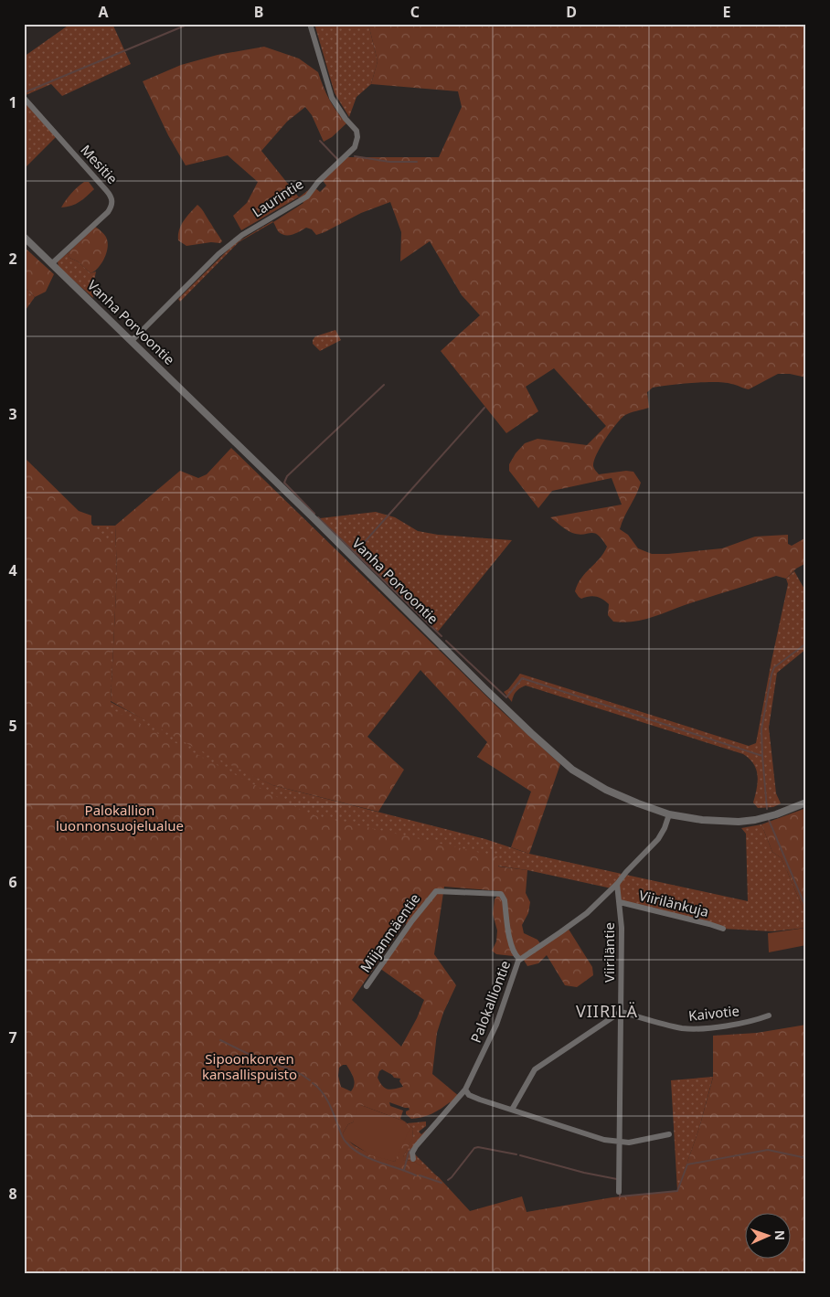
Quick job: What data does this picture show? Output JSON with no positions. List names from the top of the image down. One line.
{"streets":{"street":["Mesitie","Laurintie","Vanha Porvoontie","Viirilänkuja","Miijanmäentie","Viiriläntie","Palokalliontie","Kaivotie"]},"crossings":[["Mesitie","Vanha Porvoontie"],["Laurintie","Vanha Porvoontie"],["Viirilänkuja","Viiriläntie"],["Miijanmäentie","Palokalliontie"],["Viiriläntie","Palokalliontie"],["Viiriläntie","Kaivotie"]],"districts":["VIIRILÄ"],"parks":["Palokallion luonnonsuojelualue","Sipoonkorven kansallispuisto"],"north":"right","grid":{"columns":["A","B","C","D","E"],"rows":["1","2","3","4","5","6","7","8"]}}
